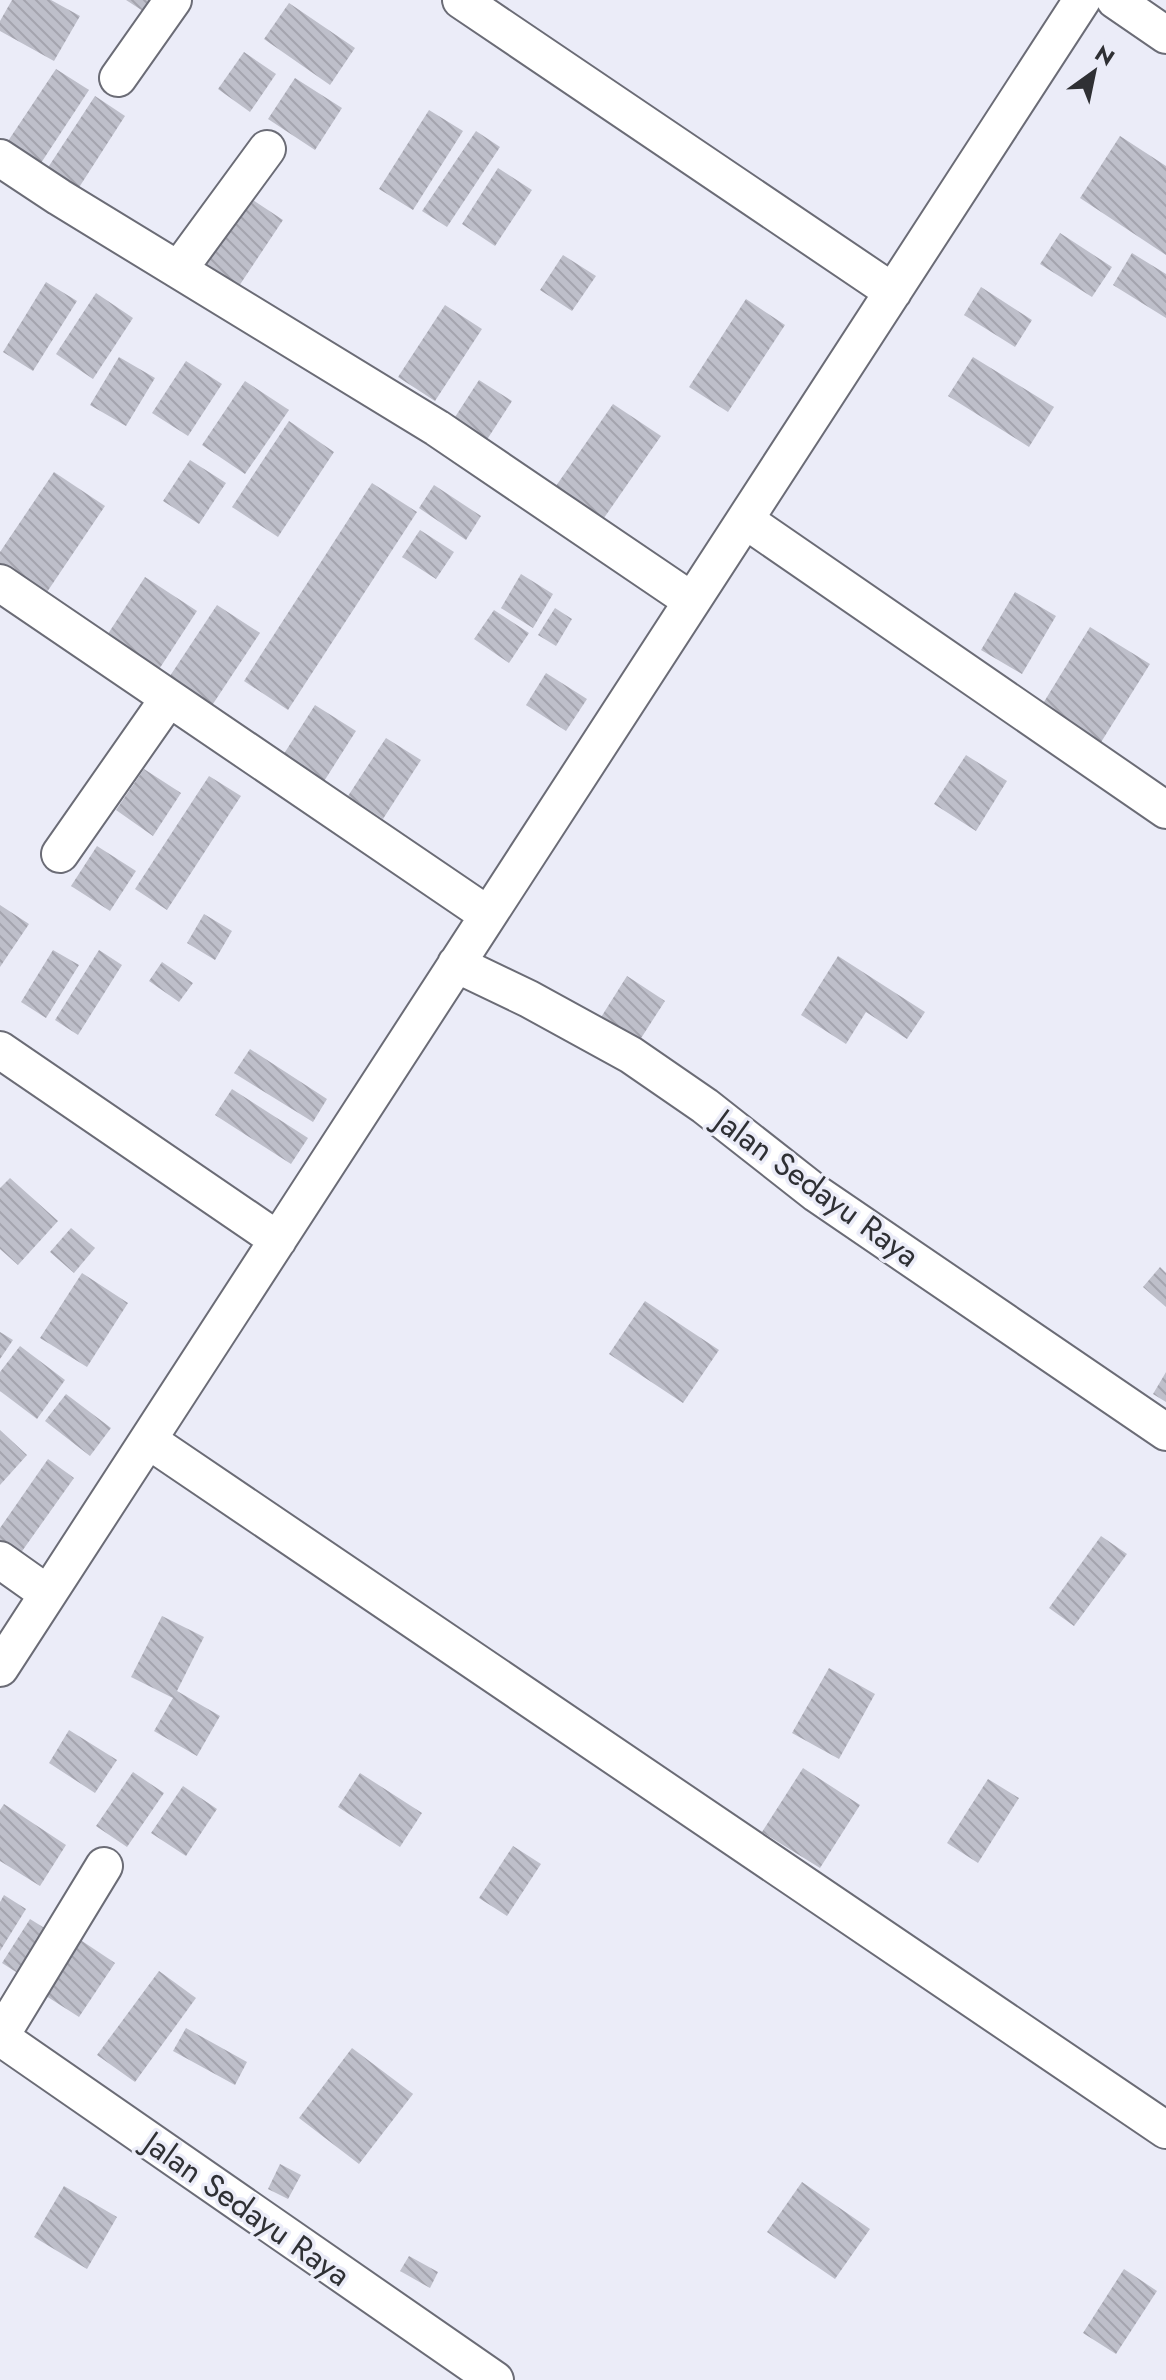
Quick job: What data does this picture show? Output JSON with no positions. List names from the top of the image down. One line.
{"streets":{"street":["Jalan Sedayu Raya"]},"north":"top right"}
